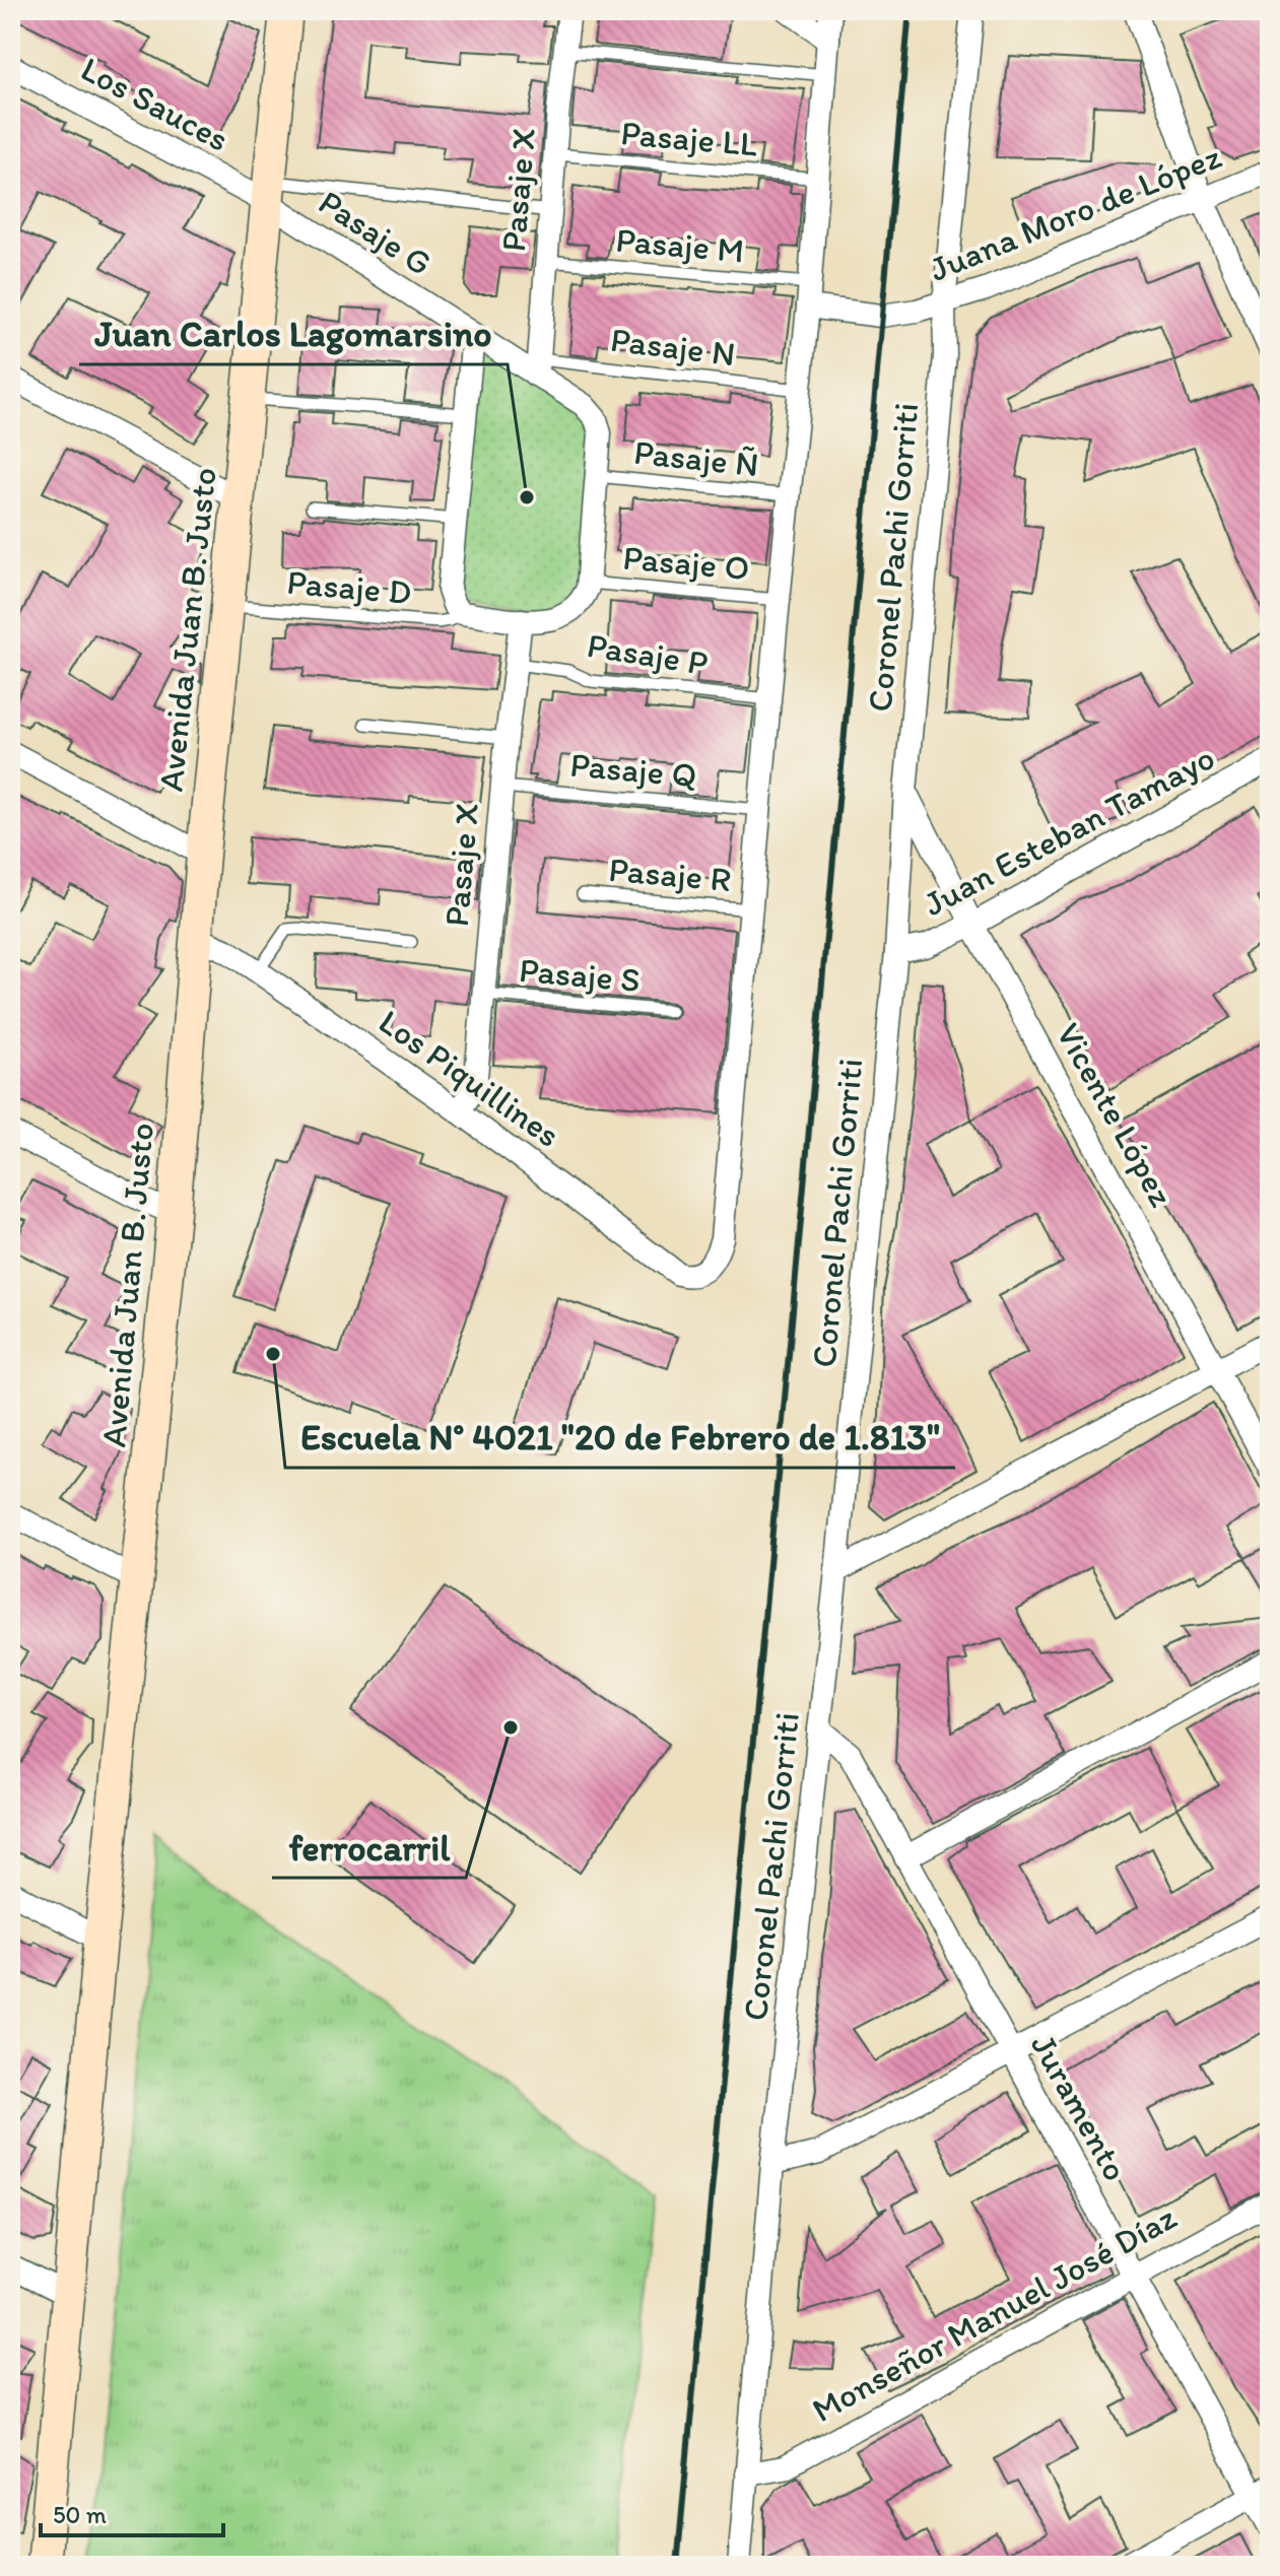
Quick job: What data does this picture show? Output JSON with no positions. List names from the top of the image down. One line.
{"streets":{"street":["Los Sauces","Pasaje X","Juana Moro de López","Pasaje G","Coronel Pachi Gorriti","Avenida Juan B. Justo","Juan Esteban Tamayo","Los Piquillines","Vicente López","Juramento","Monseñor Manuel José Díaz"],"lane":["Pasaje LL","Pasaje M","Pasaje N","Pasaje Ñ","Pasaje O","Pasaje D","Pasaje P","Pasaje Q","Pasaje R","Pasaje S"]},"crossings":[["Los Sauces","Pasaje G"],["Los Sauces","Avenida Juan B. Justo"],["Pasaje LL","Pasaje X"],["Pasaje X","Pasaje G"],["Pasaje X","Pasaje M"],["Pasaje X","Pasaje N"],["Pasaje X","Pasaje P"],["Pasaje X","Pasaje Q"],["Pasaje X","Pasaje S"],["Pasaje X","Los Piquillines"],["Juana Moro de López","Pasaje M"],["Juana Moro de López","Coronel Pachi Gorriti"],["Pasaje G","Pasaje N"],["Pasaje G","Pasaje Ñ"],["Pasaje G","Avenida Juan B. Justo"],["Coronel Pachi Gorriti","Juan Esteban Tamayo"],["Coronel Pachi Gorriti","Vicente López"],["Coronel Pachi Gorriti","Juramento"],["Coronel Pachi Gorriti","Monseñor Manuel José Díaz"],["Pasaje D","Avenida Juan B. Justo"],["Avenida Juan B. Justo","Los Piquillines"],["Juan Esteban Tamayo","Vicente López"],["Pasaje R","Los Piquillines"],["Juramento","Monseñor Manuel José Díaz"]],"places":["Juan Carlos Lagomarsino","Escuela N° 4021 \"20 de Febrero de 1.813\"","ferrocarril"],"scale_bar":"50 m"}
